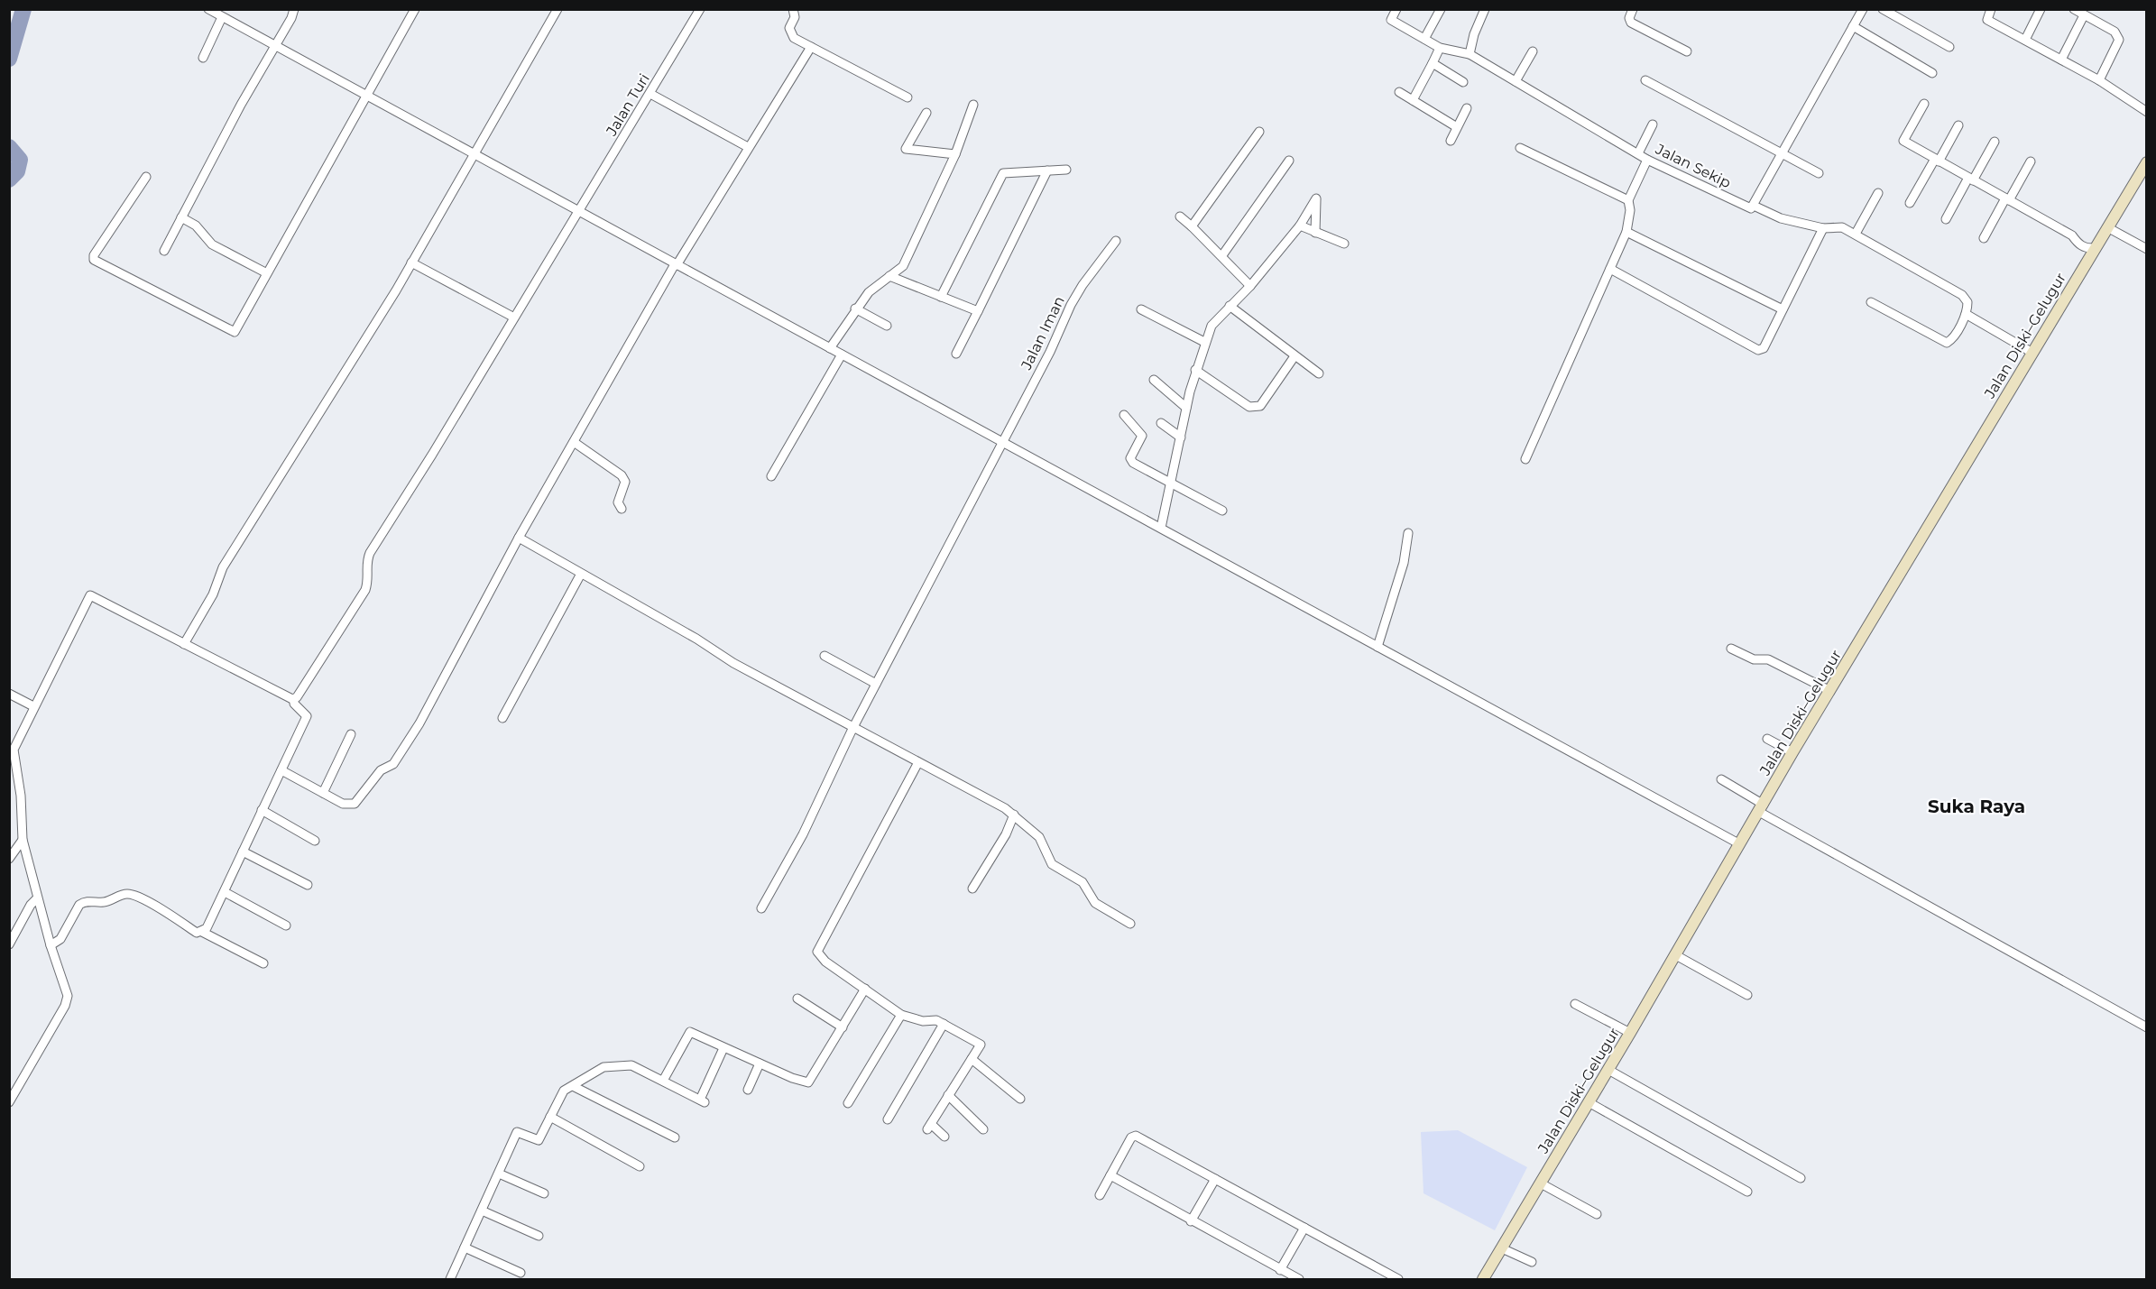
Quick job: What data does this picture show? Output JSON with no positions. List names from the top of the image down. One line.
{"streets":{"main road":["Jalan Diski–Gelugur"],"street":["Jalan Turi","Jalan Sekip","Jalan Iman"]},"districts":["Suka Raya"]}
